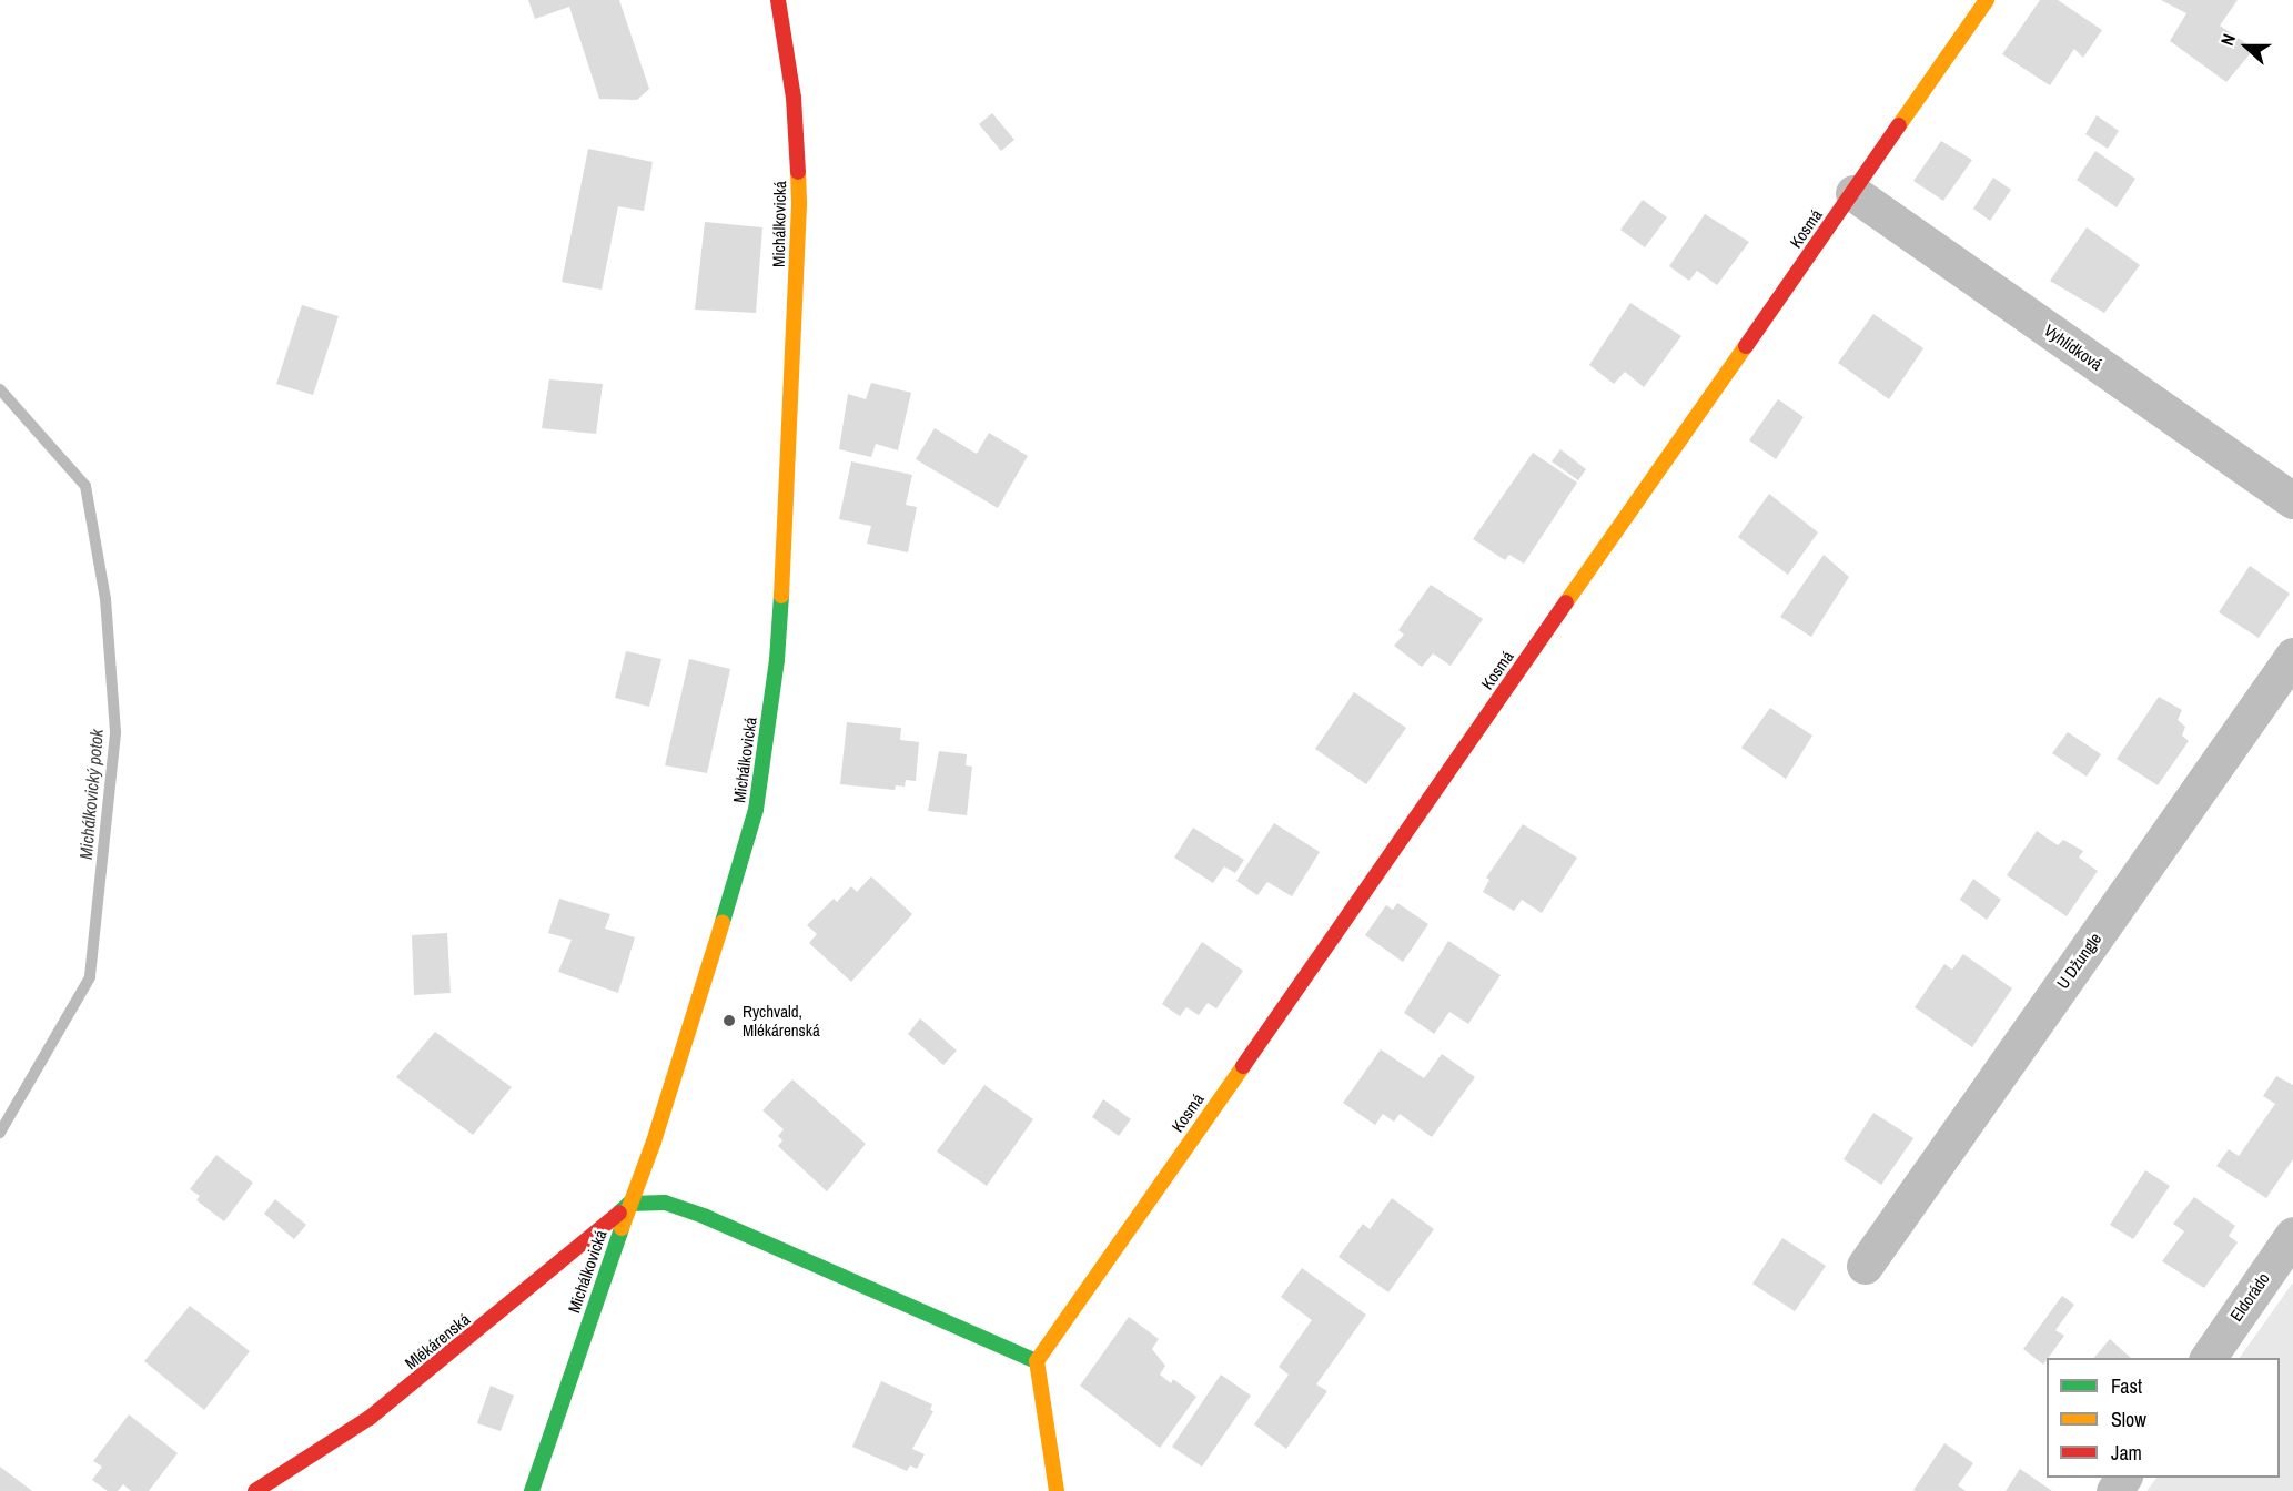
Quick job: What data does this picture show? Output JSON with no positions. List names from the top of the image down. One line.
{"streets":{"street":["Michálkovická","Kosmá","Vyhlídková","U Džungle","Eldorádo","Mlékárenská"]},"crossings":[["Michálkovická","Mlékárenská"],["Kosmá","Vyhlídková"]],"water":["Michálkovický potok"],"places":["Rychvald, Mlékárenská"],"legend":["Fast","Slow","Jam"],"north":"left"}
